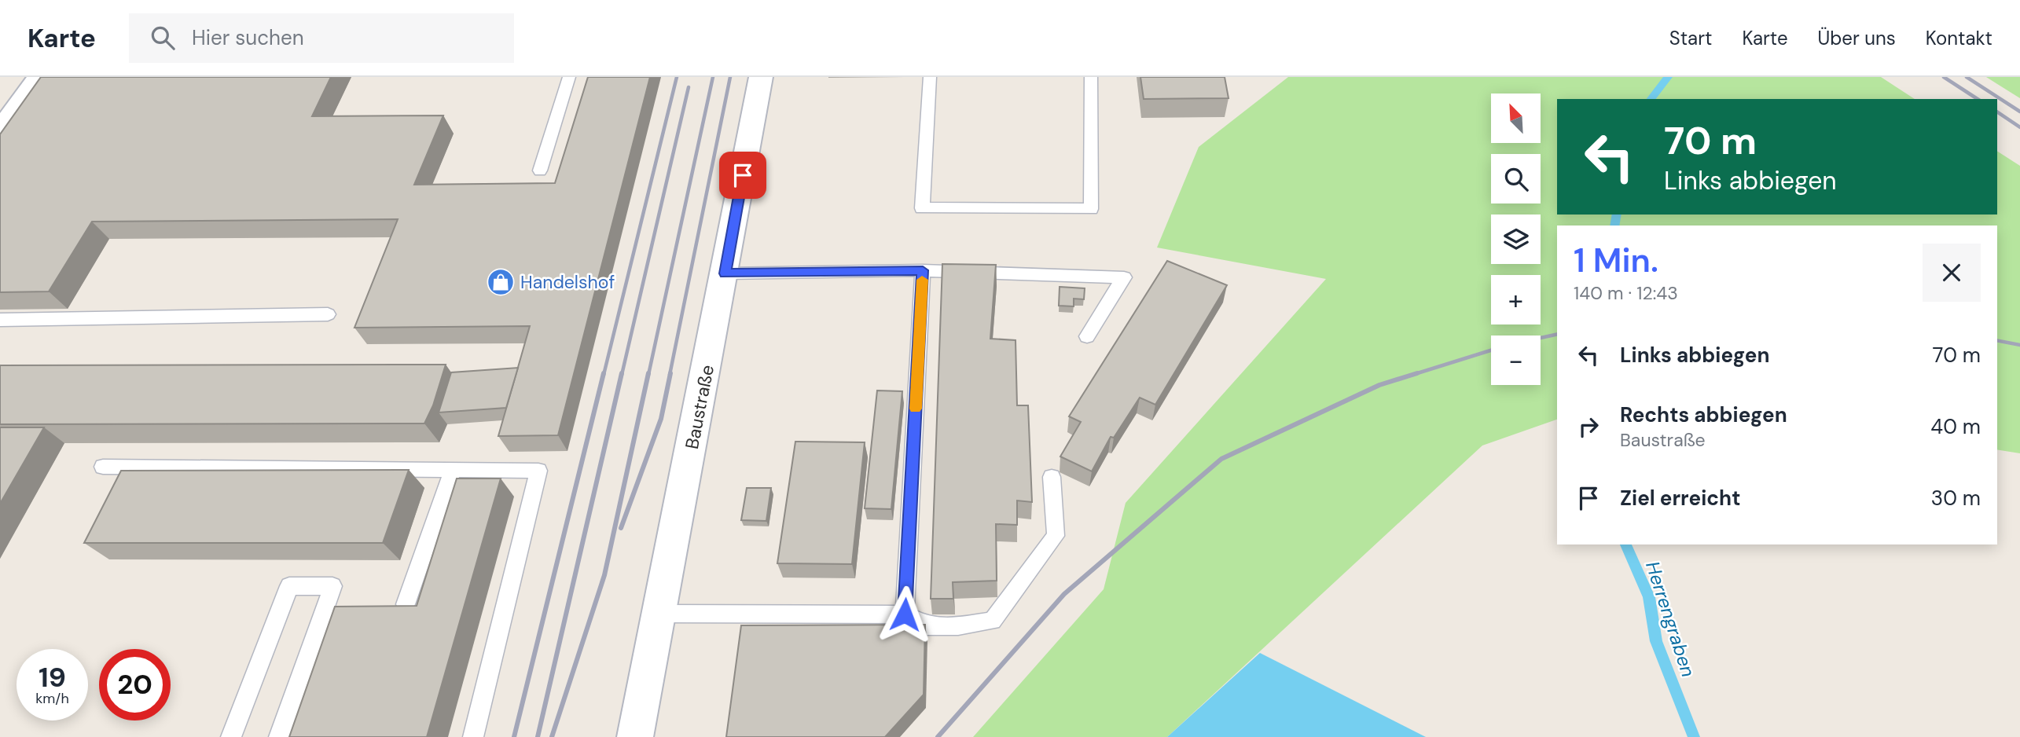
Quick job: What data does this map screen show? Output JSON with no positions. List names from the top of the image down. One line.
{"streets":{"street":["Baustraße"]},"water":["Herrengraben"],"places":{"shop":["Handelshof"]},"north":"top left","page":{"header":"Karte","search":"Hier suchen","nav":["Start","Karte","Über uns","Kontakt"],"map_buttons":["+","−"],"turn":["70 m","Links abbiegen"],"heading":["1 Min.","140 m · 12:43"],"list":[{"name":"Links abbiegen","value":"70 m"},{"name":"Rechts abbiegen","note":"Baustraße","value":"40 m"},{"name":"Ziel erreicht","value":"30 m"}],"speed":"19 km/h","limit":"20"}}
